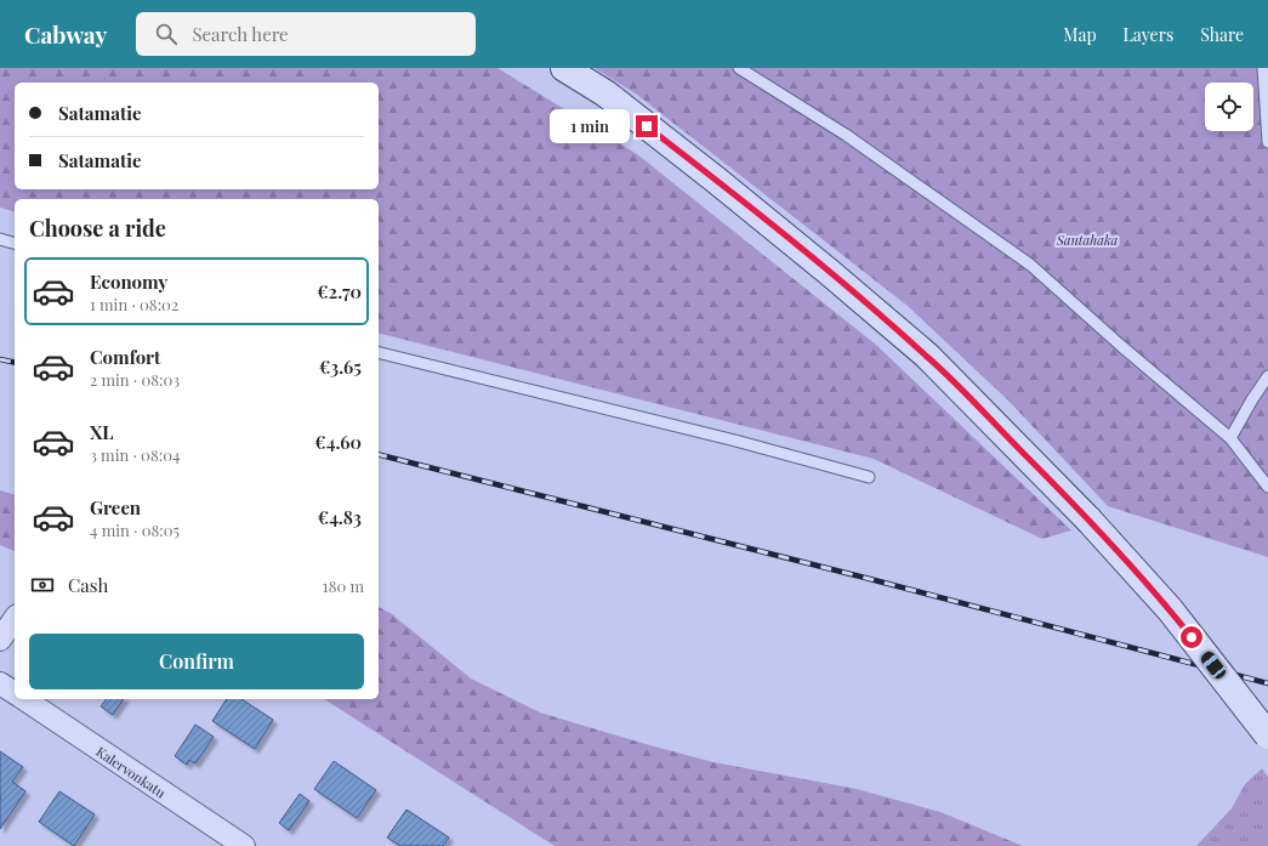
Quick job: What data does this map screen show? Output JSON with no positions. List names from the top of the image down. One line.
{"streets":{"street":["Kalervonkatu"]},"parks":["Santahaka"],"page":{"header":"Cabway","search":"Search here","nav":["Map","Layers","Share"],"banner":["Satamatie","Satamatie"],"bubble":"1 min","heading":"Choose a ride","list":[{"name":"Economy","note":"1 min · 08:02","value":"€2.70"},{"name":"Comfort","note":"2 min · 08:03","value":"€3.65"},{"name":"XL","note":"3 min · 08:04","value":"€4.60"},{"name":"Green","note":"4 min · 08:05","value":"€4.83"}],"pay":["Cash","180 m"],"buttons":"Confirm"}}
